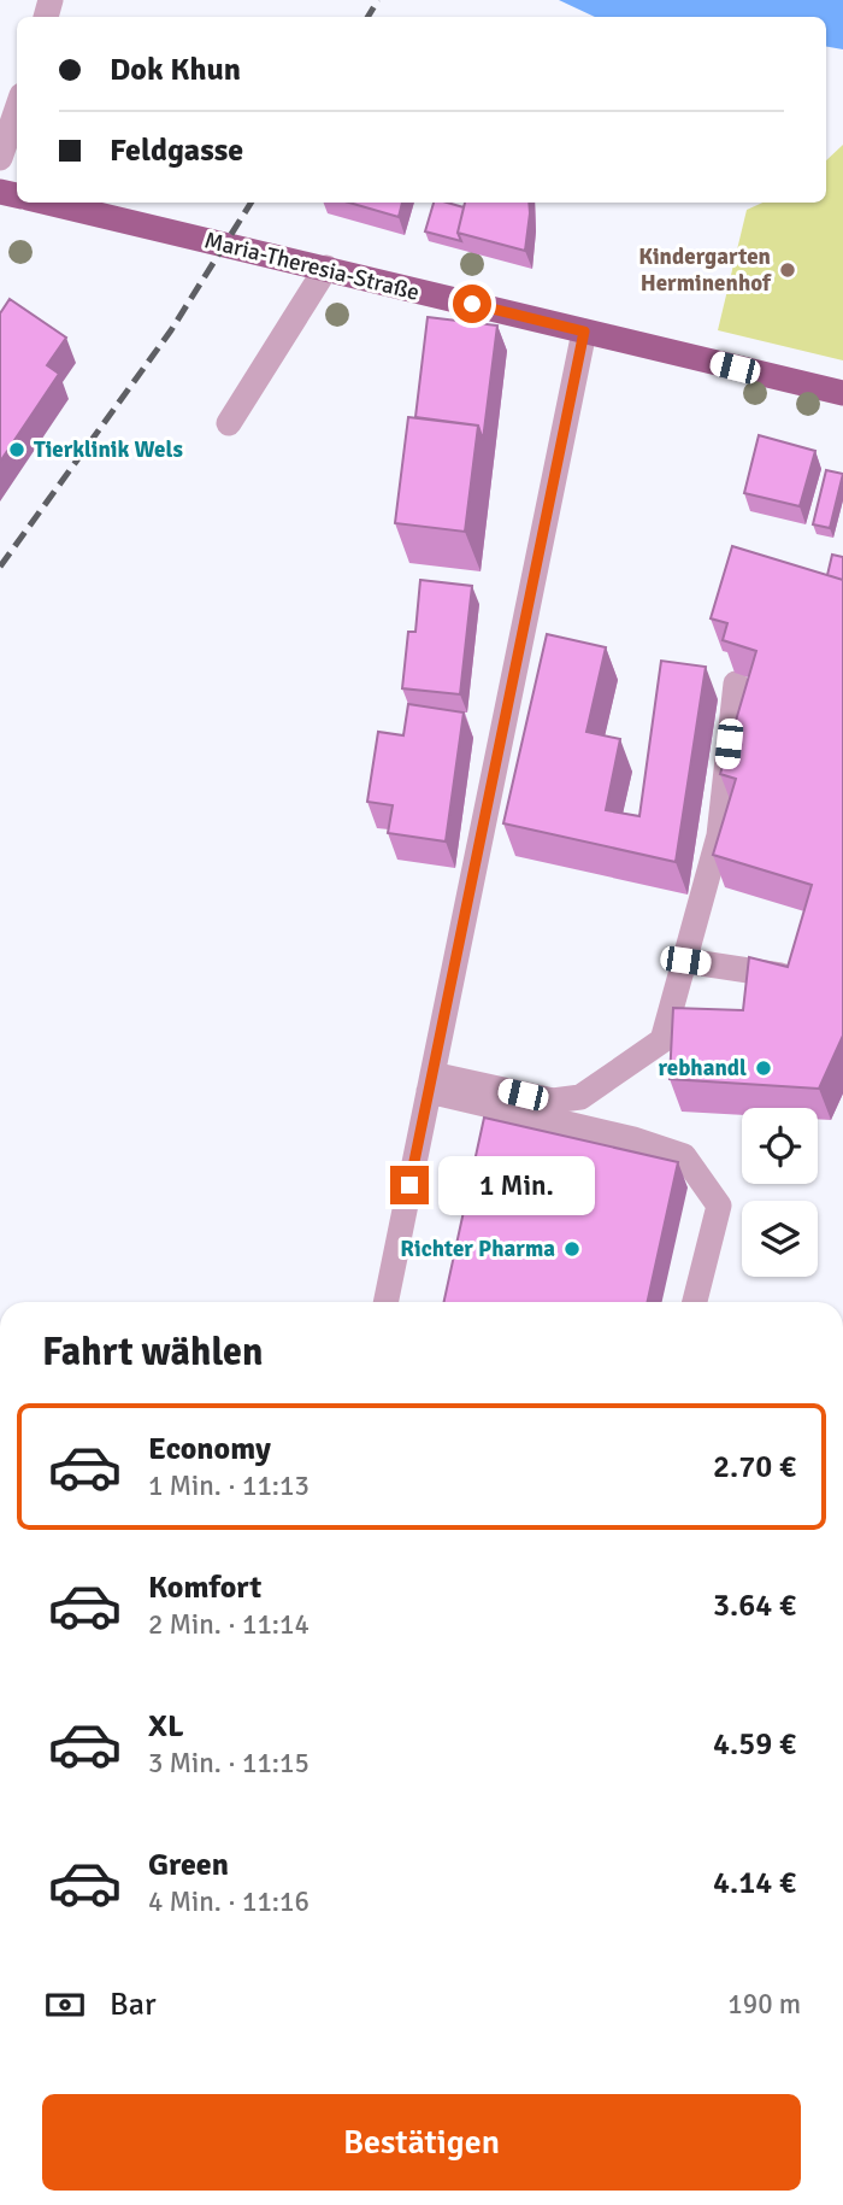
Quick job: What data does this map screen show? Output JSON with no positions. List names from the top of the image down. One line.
{"streets":{"main road":["Maria-Theresia-Straße"]},"places":["Kindergarten Herminenhof","Tierklinik Wels","rebhandl","Richter Pharma"],"page":{"banner":["Dok Khun","Feldgasse"],"bubble":"1 Min.","heading":"Fahrt wählen","list":[{"name":"Economy","note":"1 Min. · 11:13","value":"2.70 €"},{"name":"Komfort","note":"2 Min. · 11:14","value":"3.64 €"},{"name":"XL","note":"3 Min. · 11:15","value":"4.59 €"},{"name":"Green","note":"4 Min. · 11:16","value":"4.14 €"}],"pay":["Bar","190 m"],"buttons":"Bestätigen"}}
